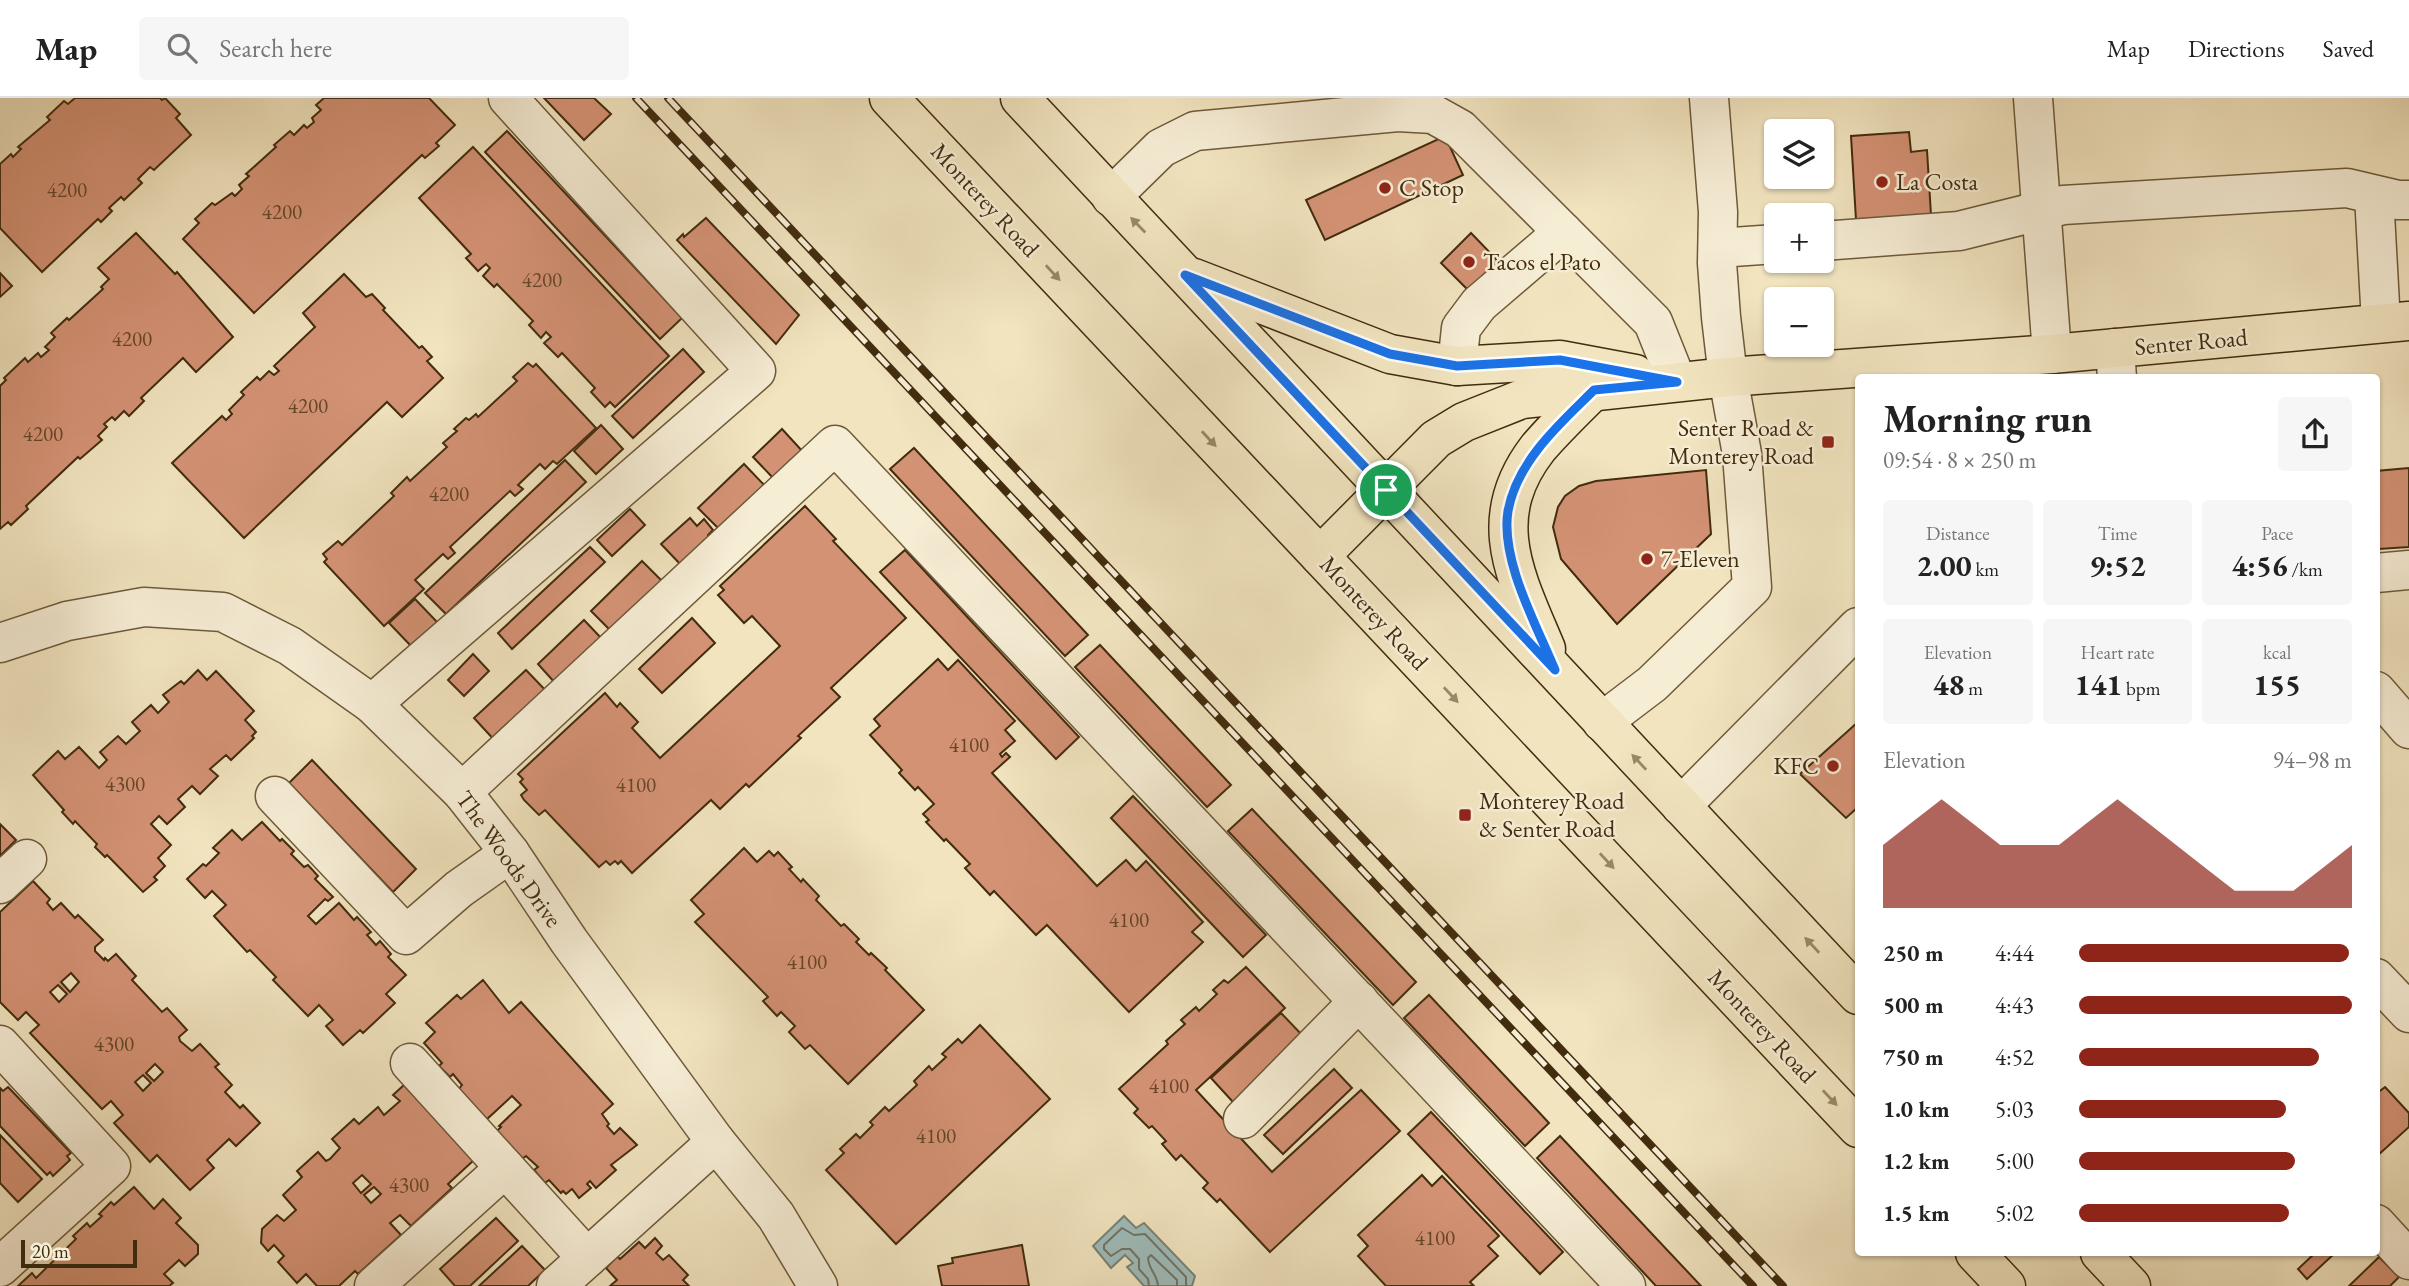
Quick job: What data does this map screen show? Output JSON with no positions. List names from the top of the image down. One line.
{"streets":{"main road":["Monterey Road","Senter Road"],"lane":["The Woods Drive"]},"crossings":[["Monterey Road","Senter Road"]],"places":{"other":["La Costa","C Stop","Tacos el Pato","7-Eleven","KFC"],"transit":["Senter Road & Monterey Road","Monterey Road & Senter Road"]},"house_numbers":["4200","4200","4200","4200","4200","4200","4200","4100","4300","4100","4100","4100","4300","4100","4100","4300","4100"],"scale_bar":"20 m","page":{"header":"Map","search":"Search here","nav":["Map","Directions","Saved"],"map_buttons":["+","−"],"heading":["Morning run","09:54 · 8 × 250 m"],"stats":[["Distance","2.00 km"],["Time","9:52"],["Pace","4:56 /km"],["Elevation","48 m"],["Heart rate","141 bpm"],["kcal","155"]],"chart":["Elevation","94–98 m"],"list":[{"name":"250 m","note":"4:44"},{"name":"500 m","note":"4:43"},{"name":"750 m","note":"4:52"},{"name":"1.0 km","note":"5:03"},{"name":"1.2 km","note":"5:00"},{"name":"1.5 km","note":"5:02"}],"scale":"20 m"}}
